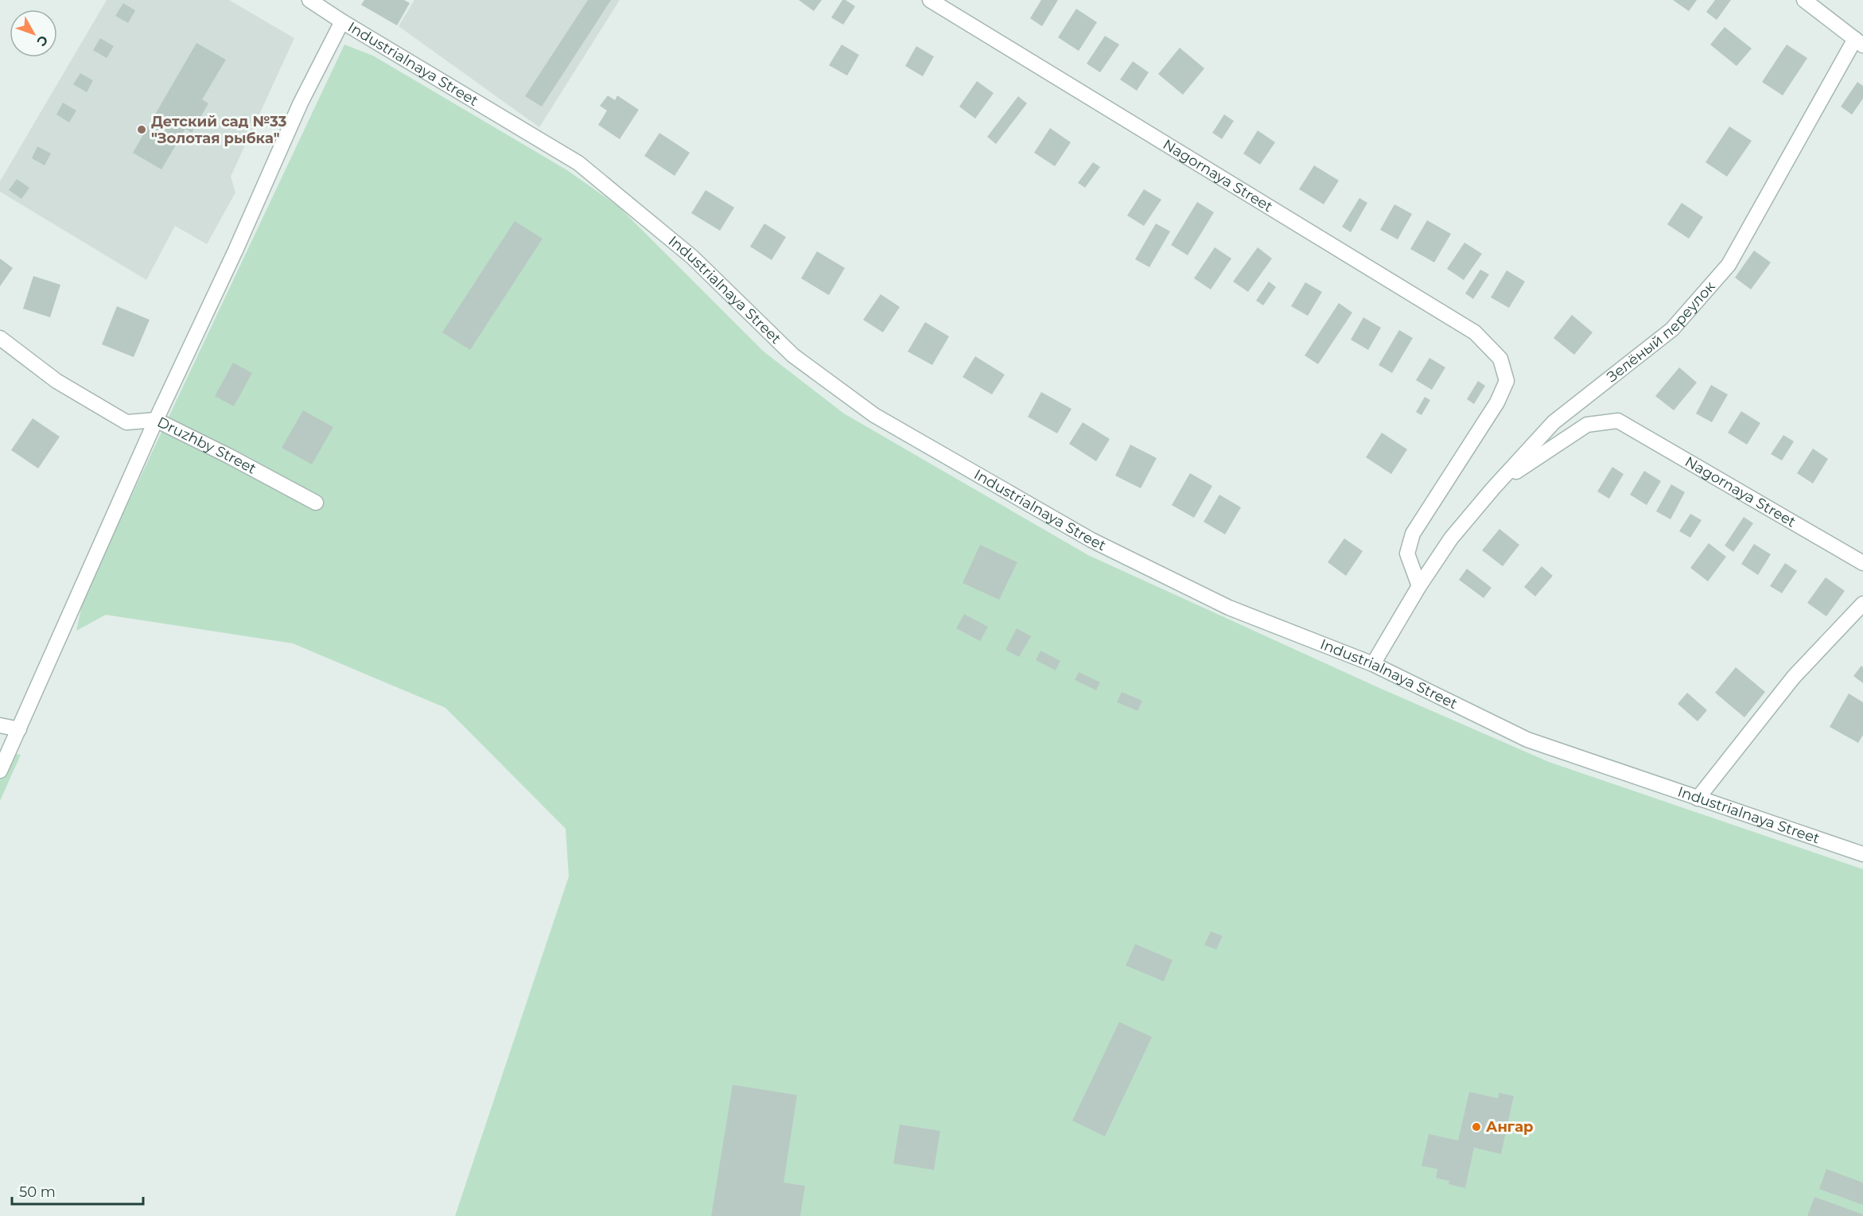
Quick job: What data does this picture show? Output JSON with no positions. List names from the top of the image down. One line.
{"streets":{"street":["Industrialnaya Street","Nagornaya Street","Зелёный переулок","Druzhby Street"]},"crossings":[["Industrialnaya Street","Зелёный переулок"],["Nagornaya Street","Зелёный переулок"]],"places":["Детский сад №33 \"Золотая рыбка\"","Ангар"],"scale_bar":"50 m","north":"bottom right"}
